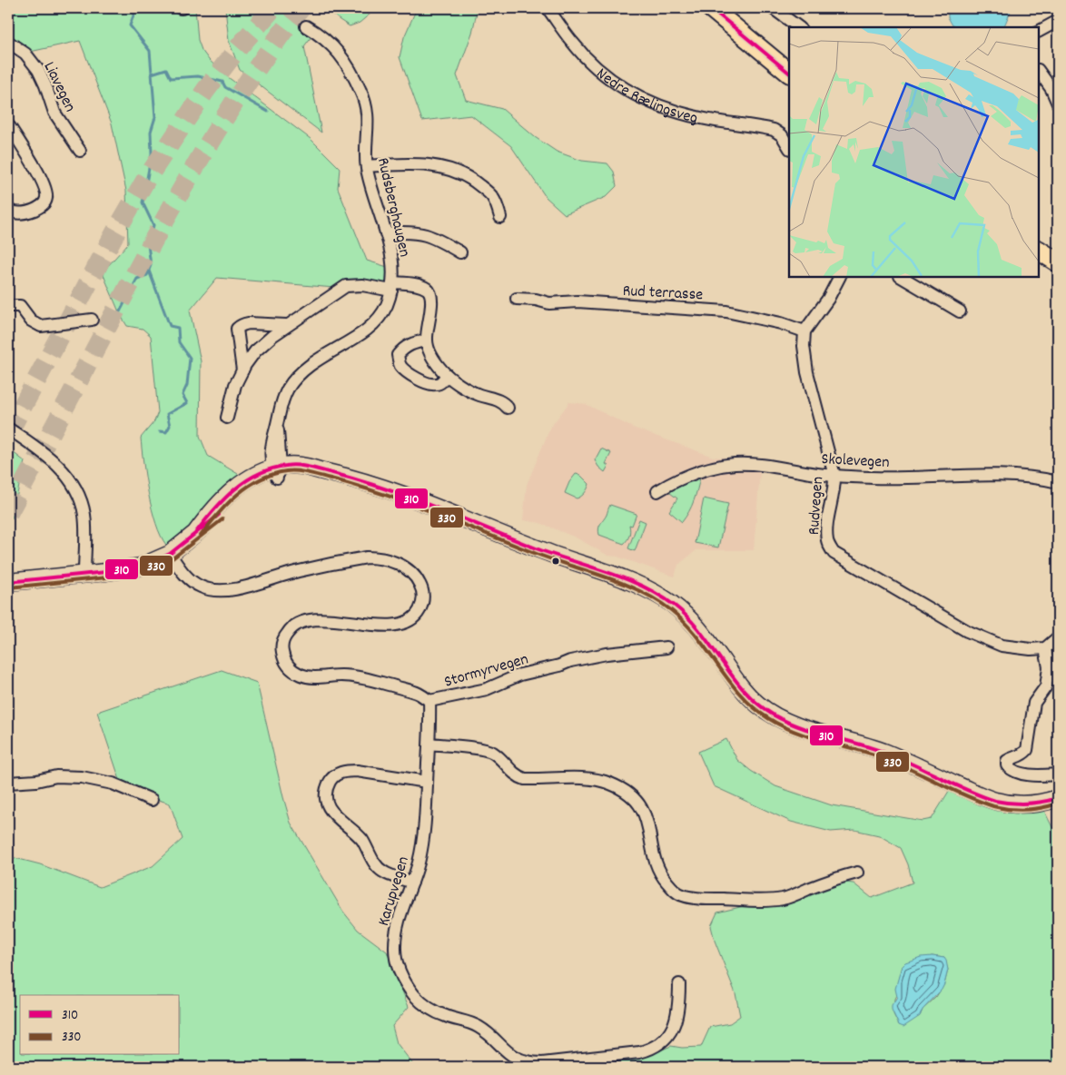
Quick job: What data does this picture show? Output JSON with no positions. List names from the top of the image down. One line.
{"streets":{"street":["Liavegen","Nedre Rælingsveg","Rudsberghaugen","Rud terrasse","Skolevegen","Rudvegen","Stormyrvegen","Karupvegen"]},"crossings":[["Rud terrasse","Rudvegen"],["Skolevegen","Rudvegen"],["Stormyrvegen","Karupvegen"]],"lines":["transit line 310","transit line 330"],"legend":["310","330"]}
